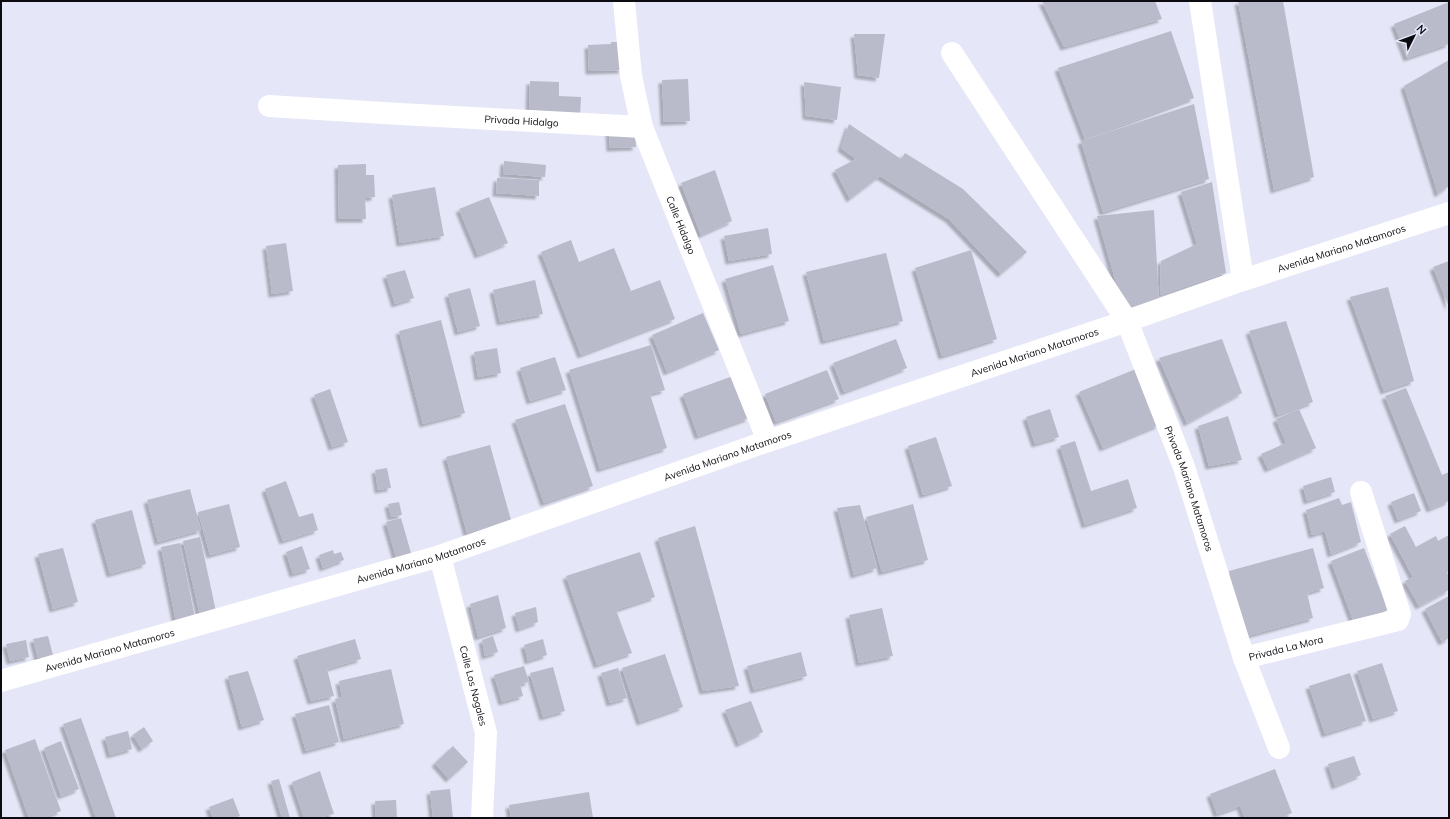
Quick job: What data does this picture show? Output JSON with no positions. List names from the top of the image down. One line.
{"streets":{"street":["Privada Hidalgo","Calle Hidalgo","Avenida Mariano Matamoros","Privada Mariano Matamoros","Privada La Mora","Calle Los Nogales"]},"crossings":[["Privada Hidalgo","Calle Hidalgo"],["Calle Hidalgo","Avenida Mariano Matamoros"],["Avenida Mariano Matamoros","Privada Mariano Matamoros"],["Avenida Mariano Matamoros","Calle Los Nogales"],["Privada Mariano Matamoros","Privada La Mora"]],"north":"top right"}
